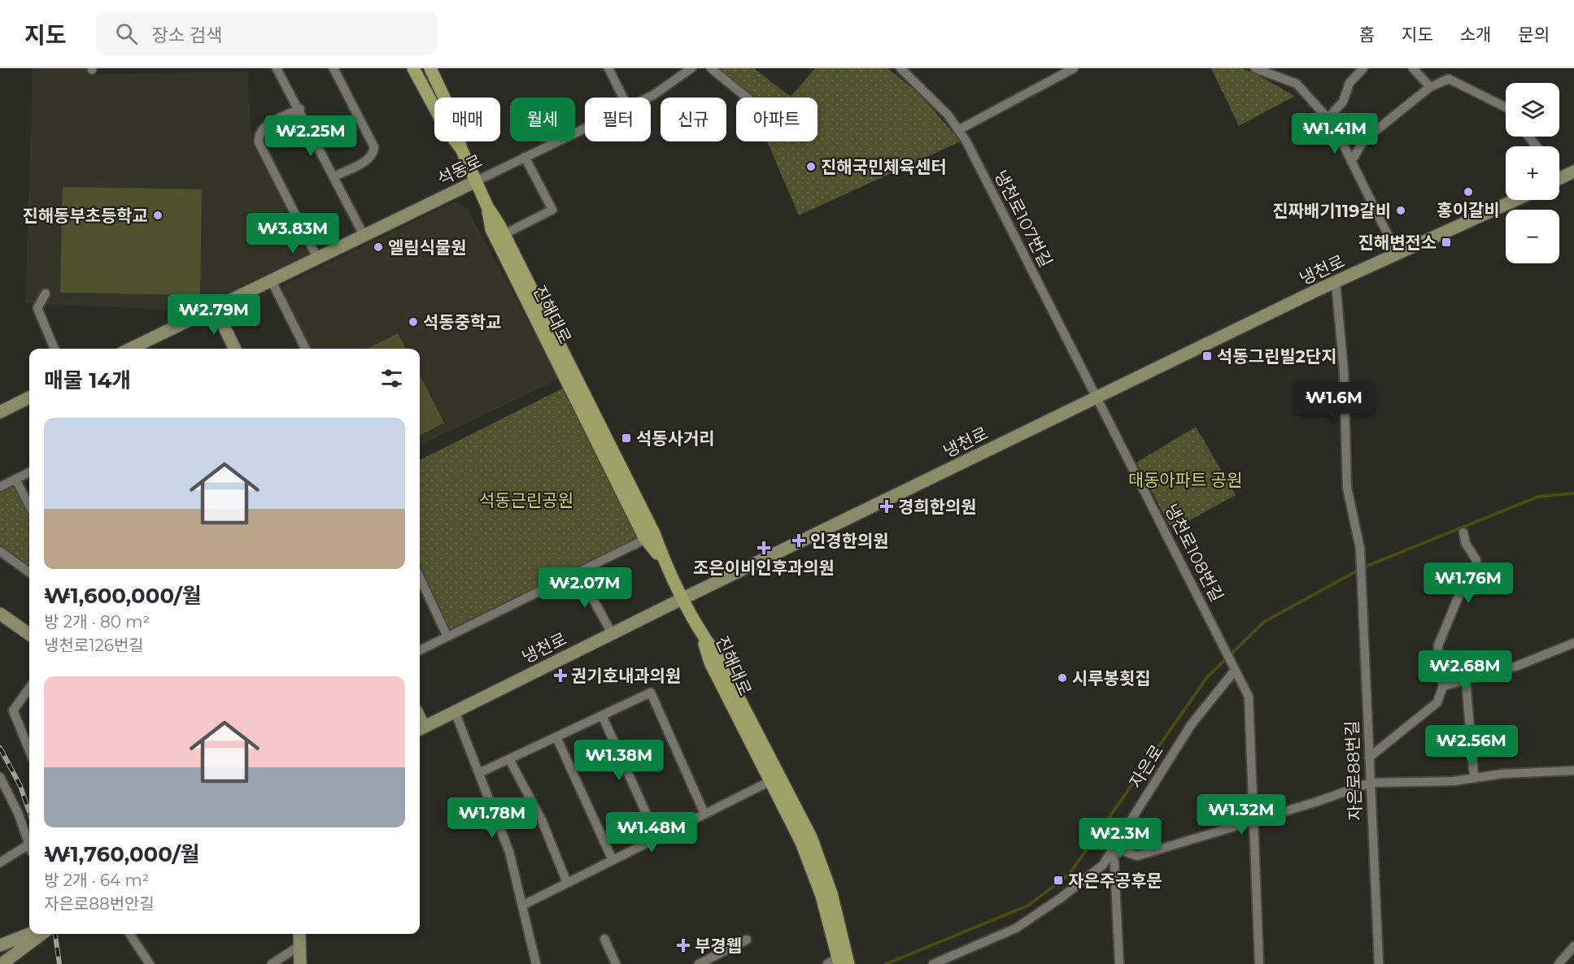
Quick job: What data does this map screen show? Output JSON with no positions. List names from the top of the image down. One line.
{"streets":{"main road":["석동로","냉천로","진해대로"],"street":["냉천로107번길","냉천로108번길","자은로","자은로88번길"]},"crossings":[["냉천로107번길","냉천로"],["냉천로107번길","냉천로108번길"],["냉천로","냉천로108번길"],["냉천로","자은로88번길"],["냉천로108번길","자은로"]],"parks":["대동아파트 공원","석동근린공원"],"places":{"other":["진해국민체육센터","홍이갈비","진짜배기119갈비","진해동부초등학교","엘림식물원","석동중학교","시루봉횟집"],"transit":["진해변전소","석동그린빌2단지","석동사거리","자은주공후문"],"health":["경희한의원","인경한의원","조은이비인후과의원","권기호내과의원","부경웹"]},"page":{"header":"지도","search":"장소 검색","nav":["홈","지도","소개","문의"],"map_buttons":["+","−"],"chip":["매매","월세","필터","신규","아파트"],"price":["₩1.41M","₩2.25M","₩3.83M","₩2.79M","₩1.6M","₩1.76M","₩2.07M","₩2.68M","₩2.56M","₩1.38M","₩1.32M","₩1.78M","₩1.48M","₩2.3M"],"heading":"매물 14개","list":[{"name":"₩1,600,000/월","note":"방 2개 · 80 m² · 냉천로126번길"},{"name":"₩1,760,000/월","note":"방 2개 · 64 m² · 자은로88번안길"}]}}
